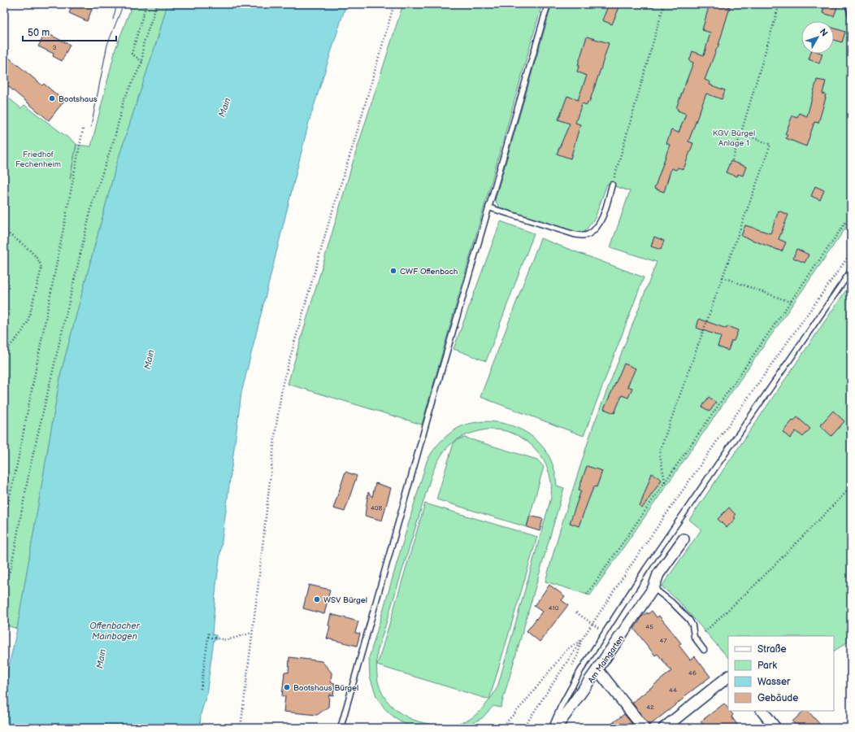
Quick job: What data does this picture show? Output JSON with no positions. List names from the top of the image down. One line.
{"streets":{"street":["Am Maingarten"]},"water":["Main","Offenbacher Mainbogen"],"parks":["KGV Bürgel Anlage 1","Friedhof Fechenheim"],"places":["Bootshaus","CWF Offenbach","WSV Bürgel","Bootshaus Bürgel"],"house_numbers":["3","408","410","45","47","46","44","42"],"legend":["Straße","Park","Wasser","Gebäude"],"scale_bar":"50 m","north":"top right"}
